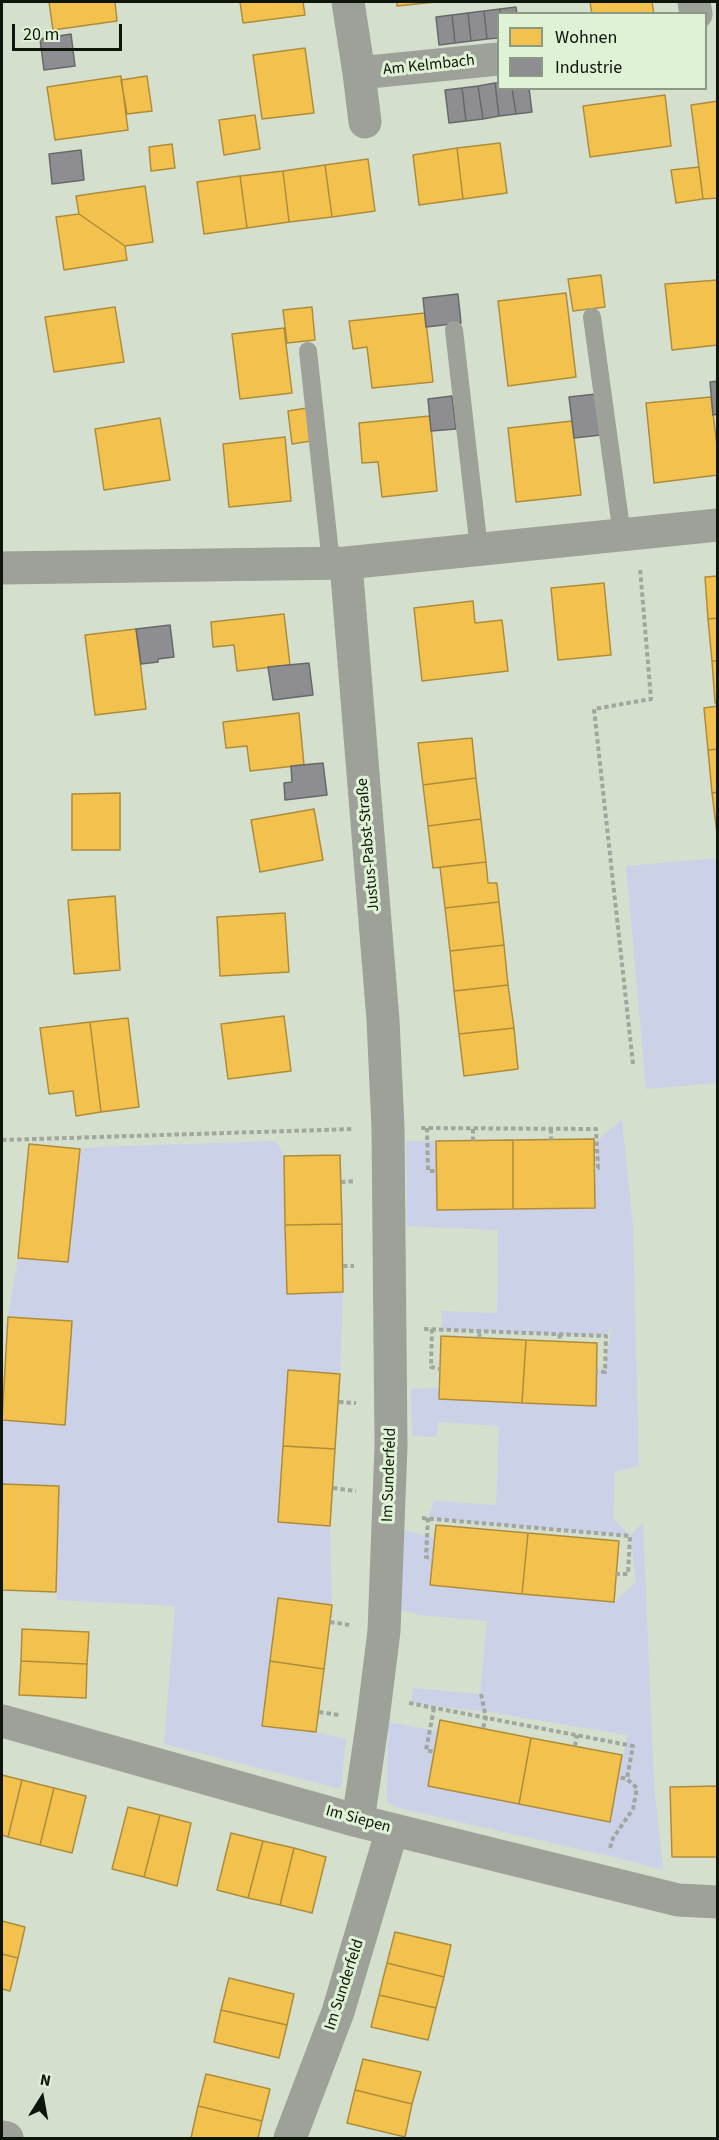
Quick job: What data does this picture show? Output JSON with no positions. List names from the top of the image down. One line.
{"streets":{"street":["Am Kelmbach","Justus-Pabst-Straße","Im Sunderfeld","Im Siepen"]},"crossings":[["Justus-Pabst-Straße","Im Sunderfeld"],["Im Sunderfeld","Im Siepen"]],"legend":["Wohnen","Industrie"],"scale_bar":"20 m","north":"top"}
